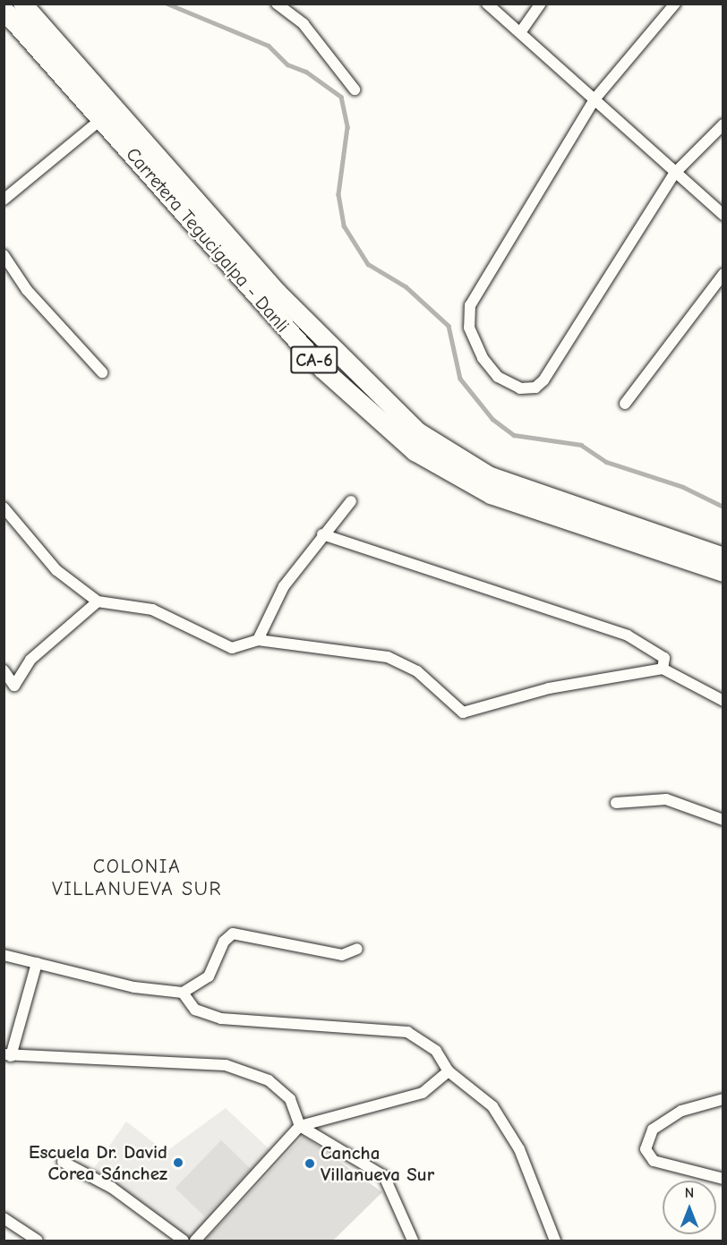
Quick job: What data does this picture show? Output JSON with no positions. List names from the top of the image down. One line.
{"streets":{"highway":["Carretera Tegucigalpa - Danli","CA-6"]},"districts":["COLONIA VILLANUEVA SUR"],"places":["Escuela Dr. David Corea Sánchez","Cancha Villanueva Sur"],"north":"top"}
